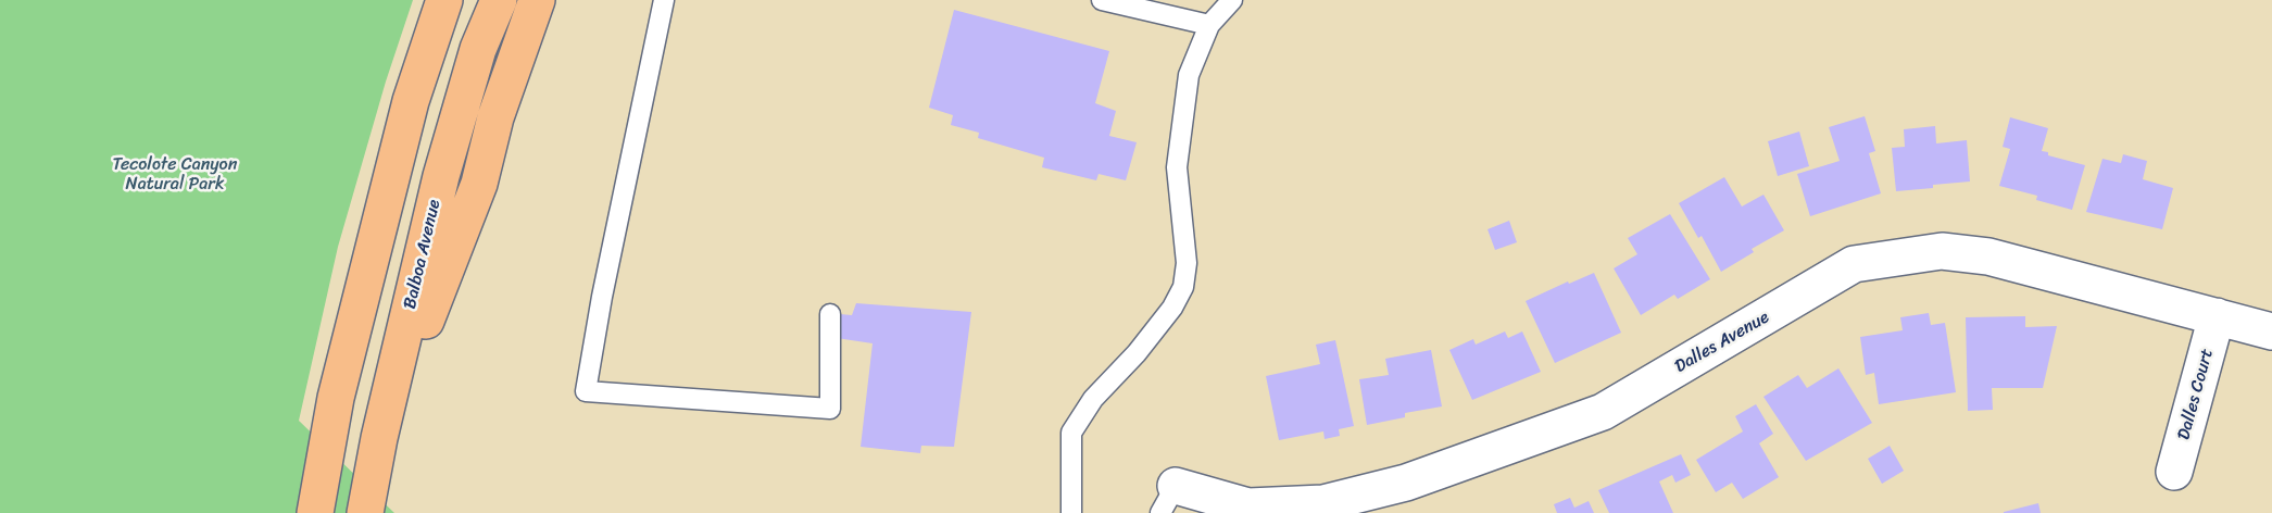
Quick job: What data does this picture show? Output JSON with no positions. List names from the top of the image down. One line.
{"streets":{"main road":["Balboa Avenue"],"street":["Dalles Avenue","Dalles Court"]},"crossings":[["Dalles Avenue","Dalles Court"]],"parks":["Tecolote Canyon Natural Park"]}
